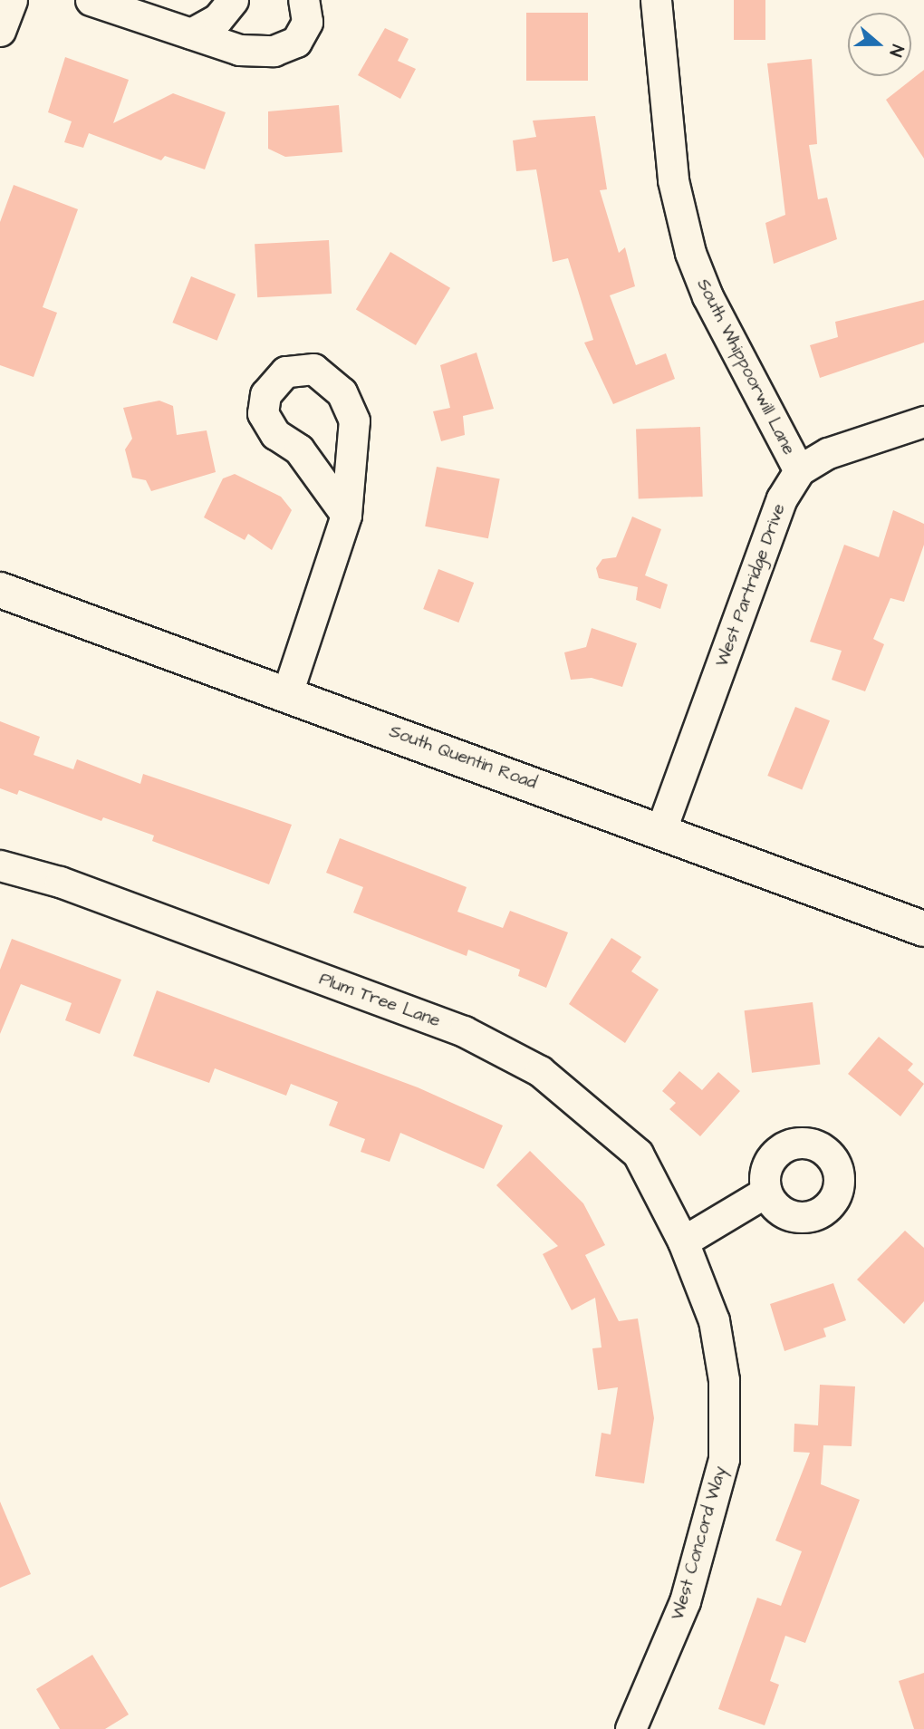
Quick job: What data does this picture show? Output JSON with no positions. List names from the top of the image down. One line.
{"streets":{"main road":["South Quentin Road"],"street":["South Whippoorwill Lane","West Partridge Drive","Plum Tree Lane","West Concord Way"]},"crossings":[["South Whippoorwill Lane","West Partridge Drive"],["West Partridge Drive","South Quentin Road"],["Plum Tree Lane","West Concord Way"]],"north":"right"}
